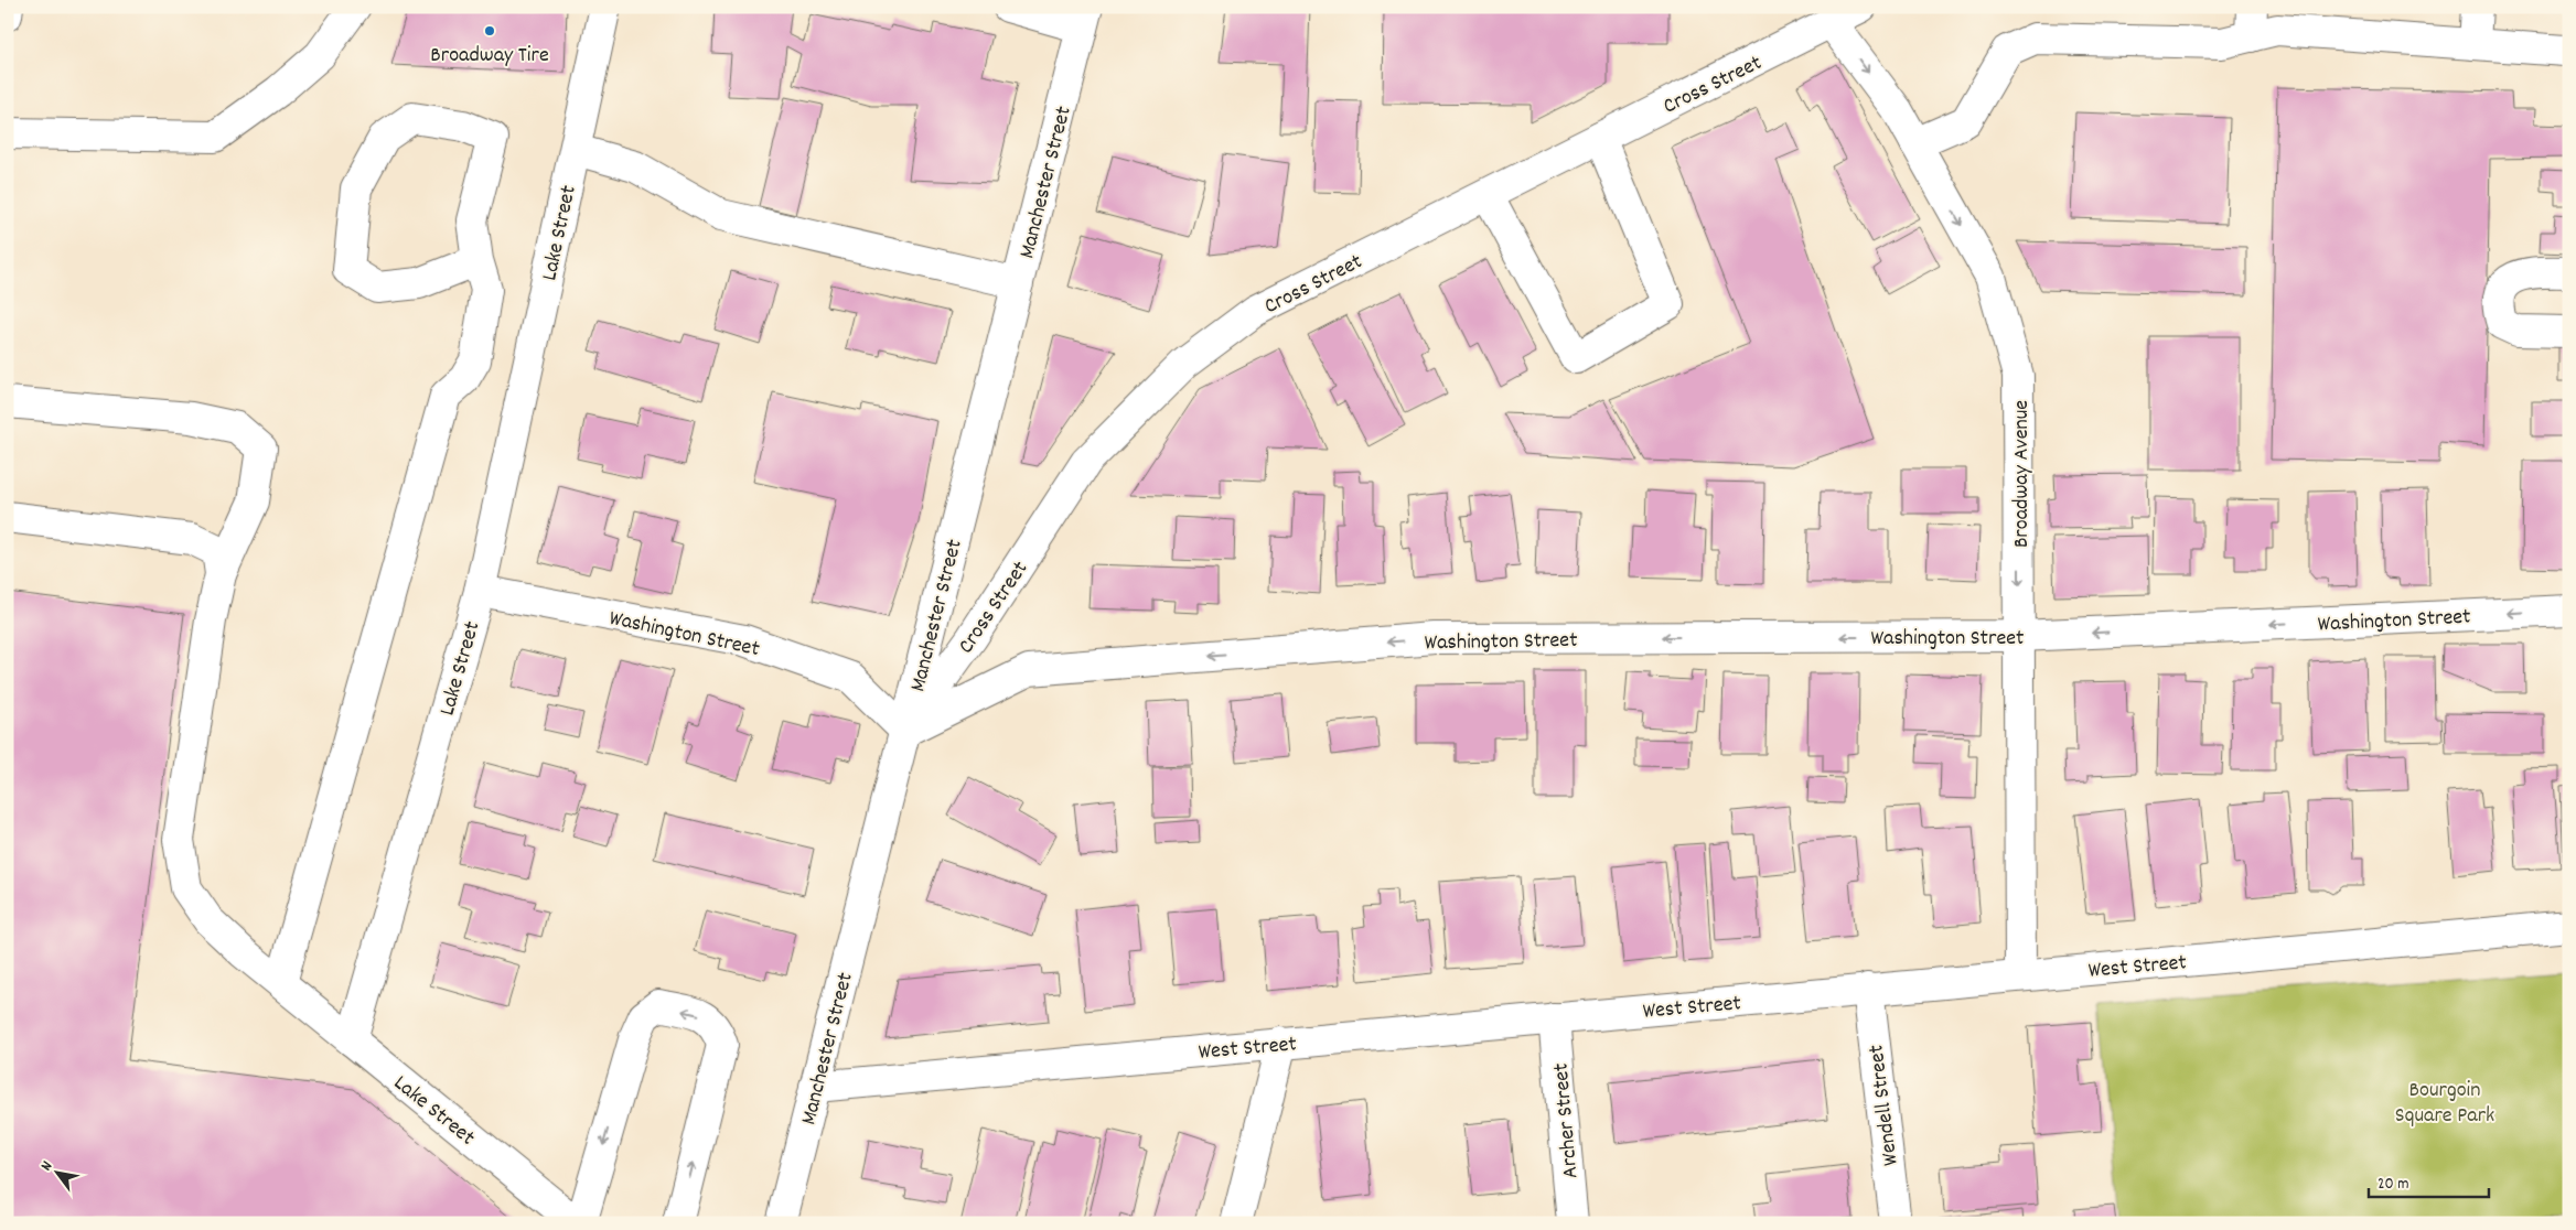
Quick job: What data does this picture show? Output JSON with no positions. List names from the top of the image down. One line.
{"streets":{"street":["Cross Street","Manchester Street","Lake Street","Broadway Avenue","Washington Street","West Street","Wendell Street","Archer Street"]},"crossings":[["Cross Street","Manchester Street"],["Cross Street","Broadway Avenue"],["Cross Street","Washington Street"],["Manchester Street","Washington Street"],["Manchester Street","West Street"],["Lake Street","Washington Street"],["Broadway Avenue","Washington Street"],["Broadway Avenue","West Street"],["West Street","Wendell Street"],["West Street","Archer Street"]],"one_way":["Broadway Avenue","Washington Street"],"parks":["Bourgoin Square Park"],"places":["Broadway Tire"],"scale_bar":"20 m","north":"top left"}
